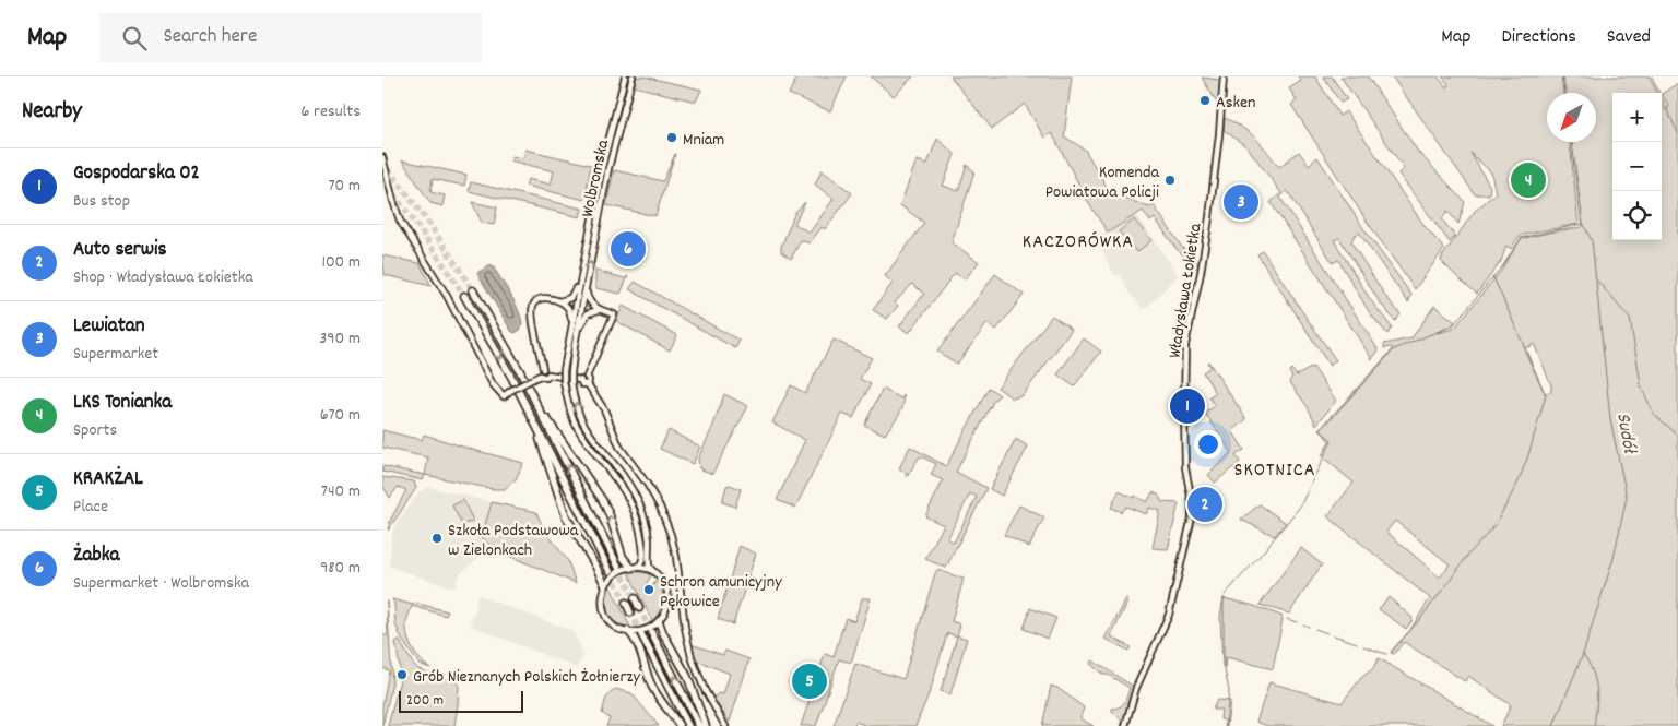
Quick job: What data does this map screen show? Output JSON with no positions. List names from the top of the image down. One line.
{"streets":{"street":["Wolbromska","Władysława Łokietka"]},"districts":["KACZORÓWKA","SKOTNICA"],"water":["Sudół"],"places":["Asken","Mniam","Komenda Powiatowa Policji","Szkoła Podstawowa w Zielonkach","Schron amunicyjny Pękowice","Grób Nieznanych Polskich Żołnierzy"],"scale_bar":"200 m","north":"bottom left","page":{"header":"Map","search":"Search here","nav":["Map","Directions","Saved"],"heading":["Nearby","6 results"],"map_buttons":["+","−"],"list":[{"mark":"1","name":"Gospodarska 02","note":"Bus stop","value":"70 m"},{"mark":"2","name":"Auto serwis","note":"Shop · Władysława Łokietka","value":"100 m"},{"mark":"3","name":"Lewiatan","note":"Supermarket","value":"390 m"},{"mark":"4","name":"LKS Tonianka","note":"Sports","value":"670 m"},{"mark":"5","name":"KRAKŻAL","note":"Place","value":"740 m"},{"mark":"6","name":"Żabka","note":"Supermarket · Wolbromska","value":"980 m"}],"pins":["4","3","6","1","2","5"],"scale":"200 m"}}
